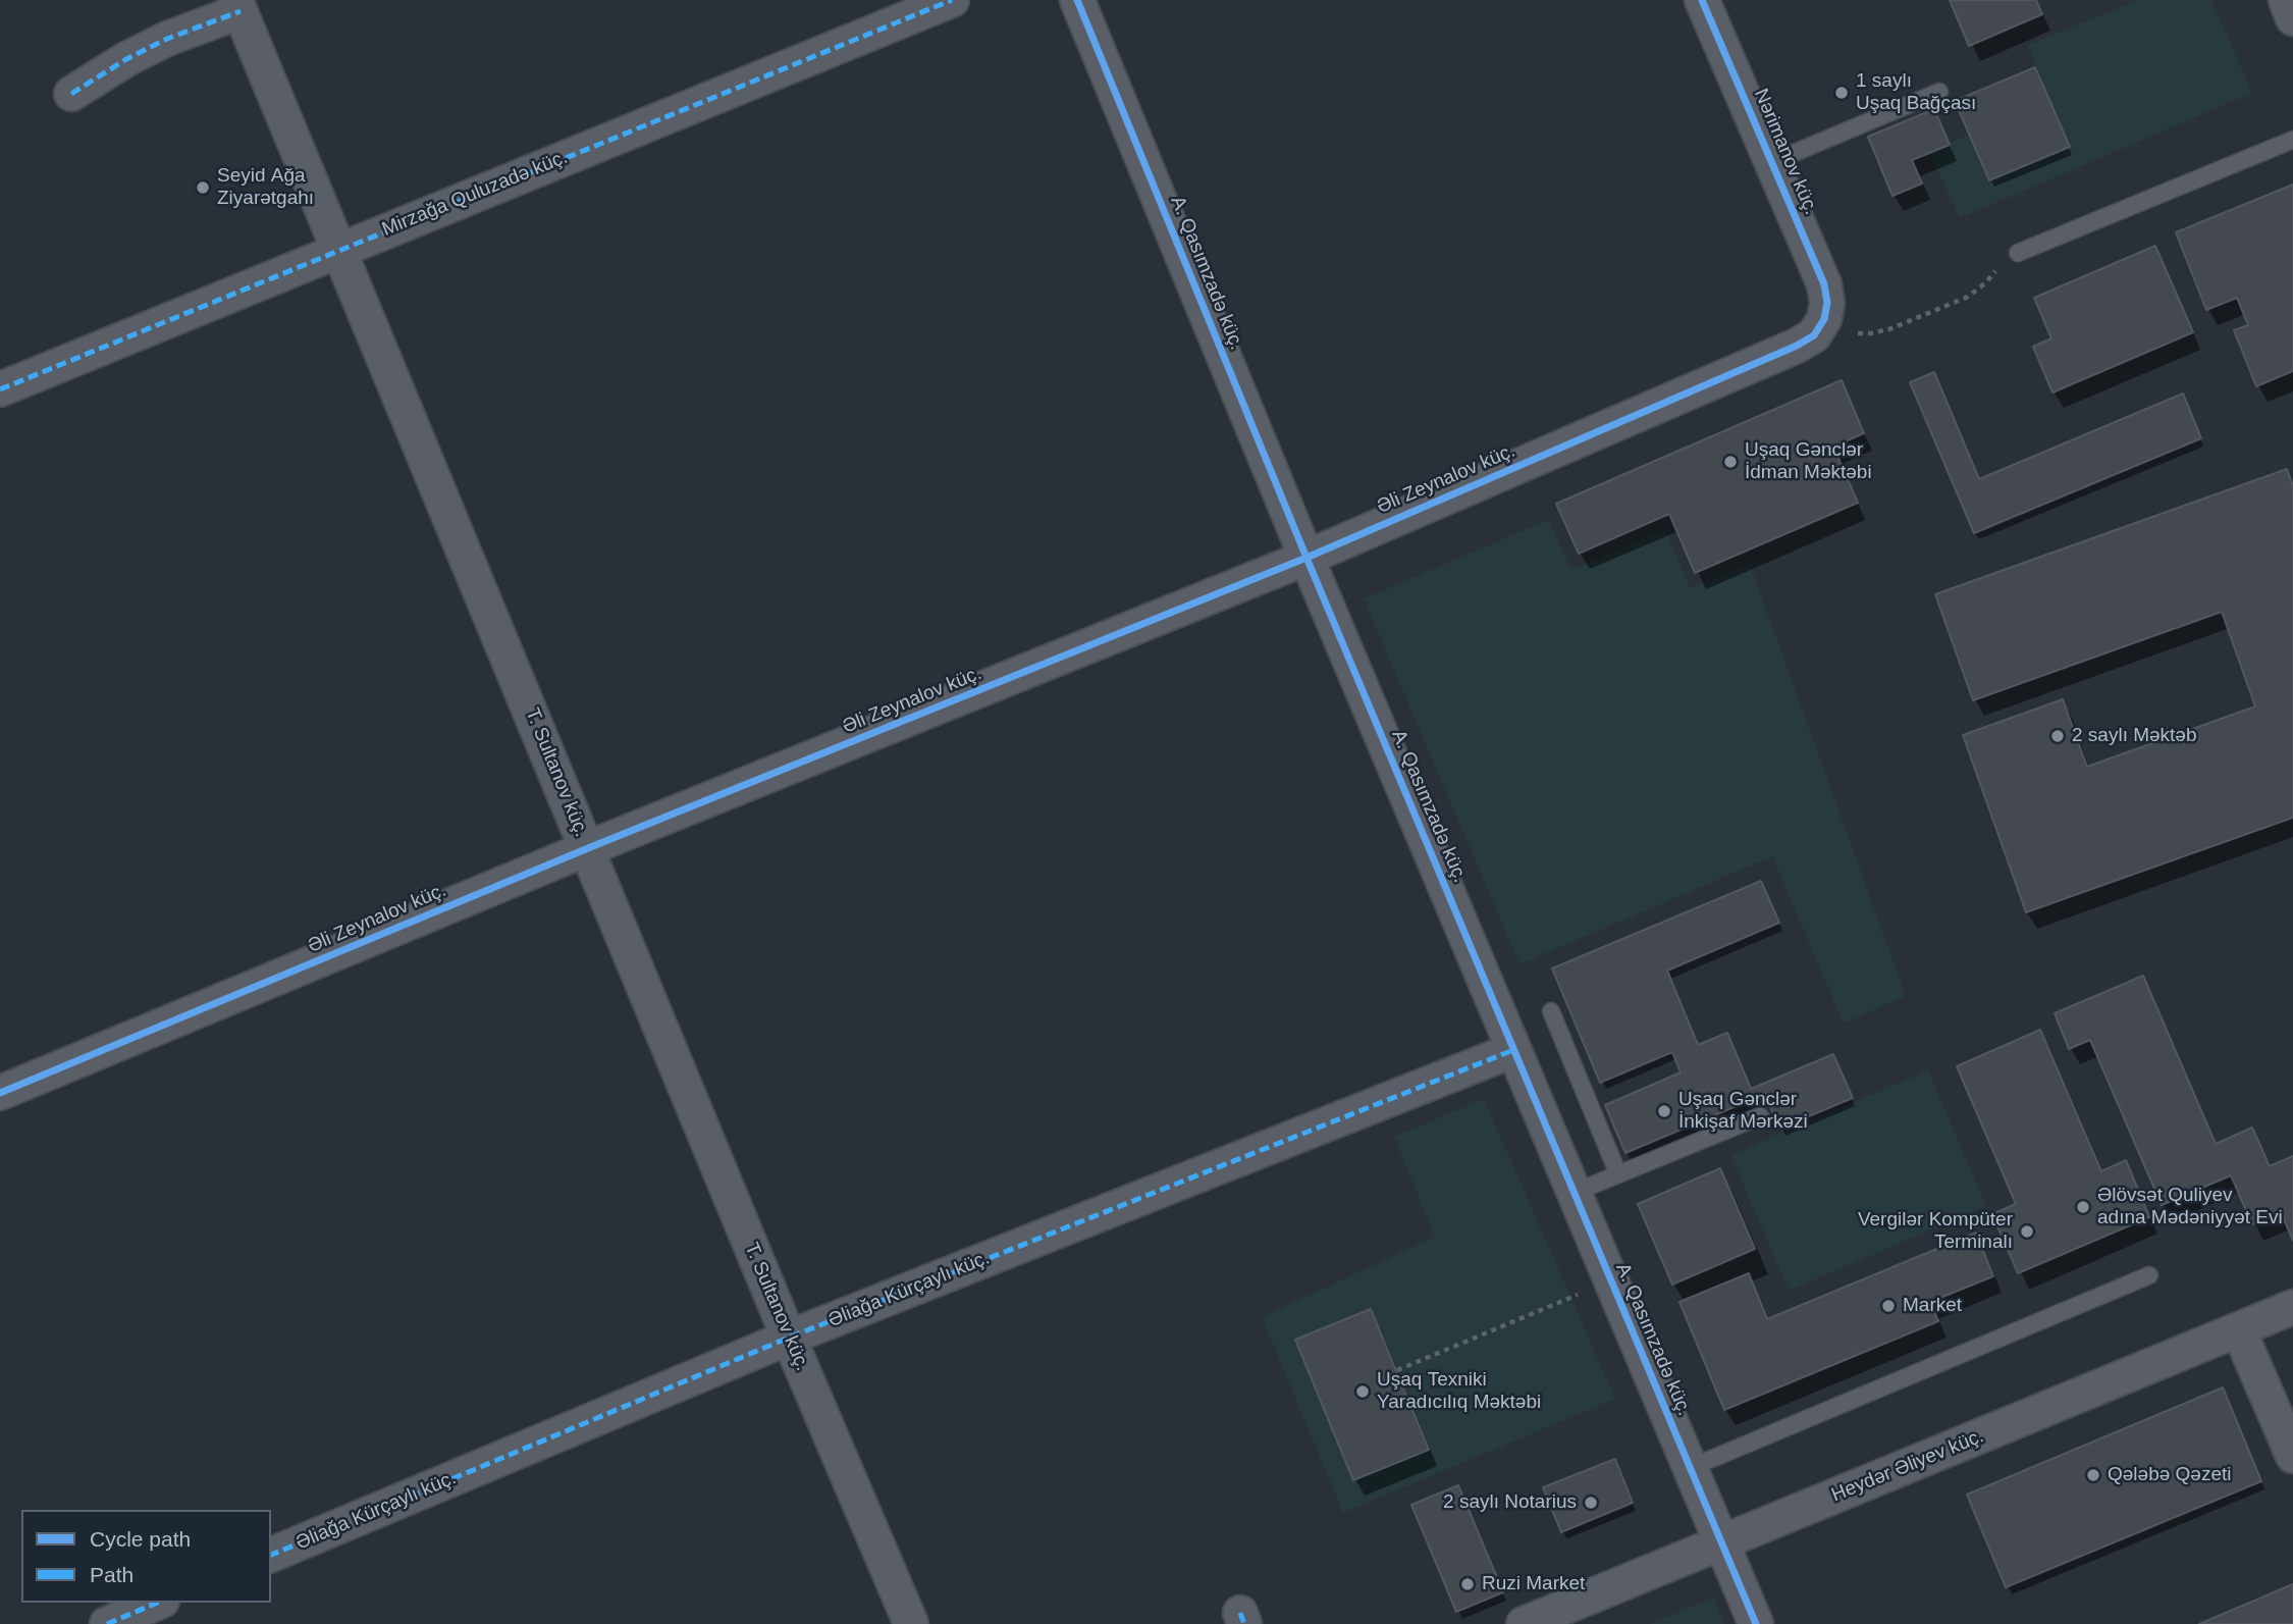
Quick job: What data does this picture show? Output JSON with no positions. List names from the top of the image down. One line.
{"streets":{"street":["Nərimanov küç.","Mirzağa Quluzadə küç.","A. Qasımzadə küç.","Əli Zeynalov küç.","T. Sultanov küç.","Əliağa Kürçaylı küç.","Heydər Əliyev küç."]},"crossings":[["Nərimanov küç.","Əli Zeynalov küç."],["Mirzağa Quluzadə küç.","T. Sultanov küç."],["A. Qasımzadə küç.","Əli Zeynalov küç."],["A. Qasımzadə küç.","Əliağa Kürçaylı küç."],["A. Qasımzadə küç.","Heydər Əliyev küç."],["Əli Zeynalov küç.","T. Sultanov küç."],["T. Sultanov küç.","Əliağa Kürçaylı küç."]],"places":["1 saylı Uşaq Bağçası","Seyid Ağa Ziyarətgahı","Uşaq Gənclər İdman Məktəbi","2 saylı Məktəb","Uşaq Gənclər İnkişaf Mərkəzi","Əlövsət Quliyev adına Mədəniyyət Evi","Vergilər Kompüter Terminalı","Market","Uşaq Texniki Yaradıcılıq Məktəbi","Qələbə Qəzeti","2 saylı Notarius","Ruzi Market"],"legend":["Cycle path","Path"]}
